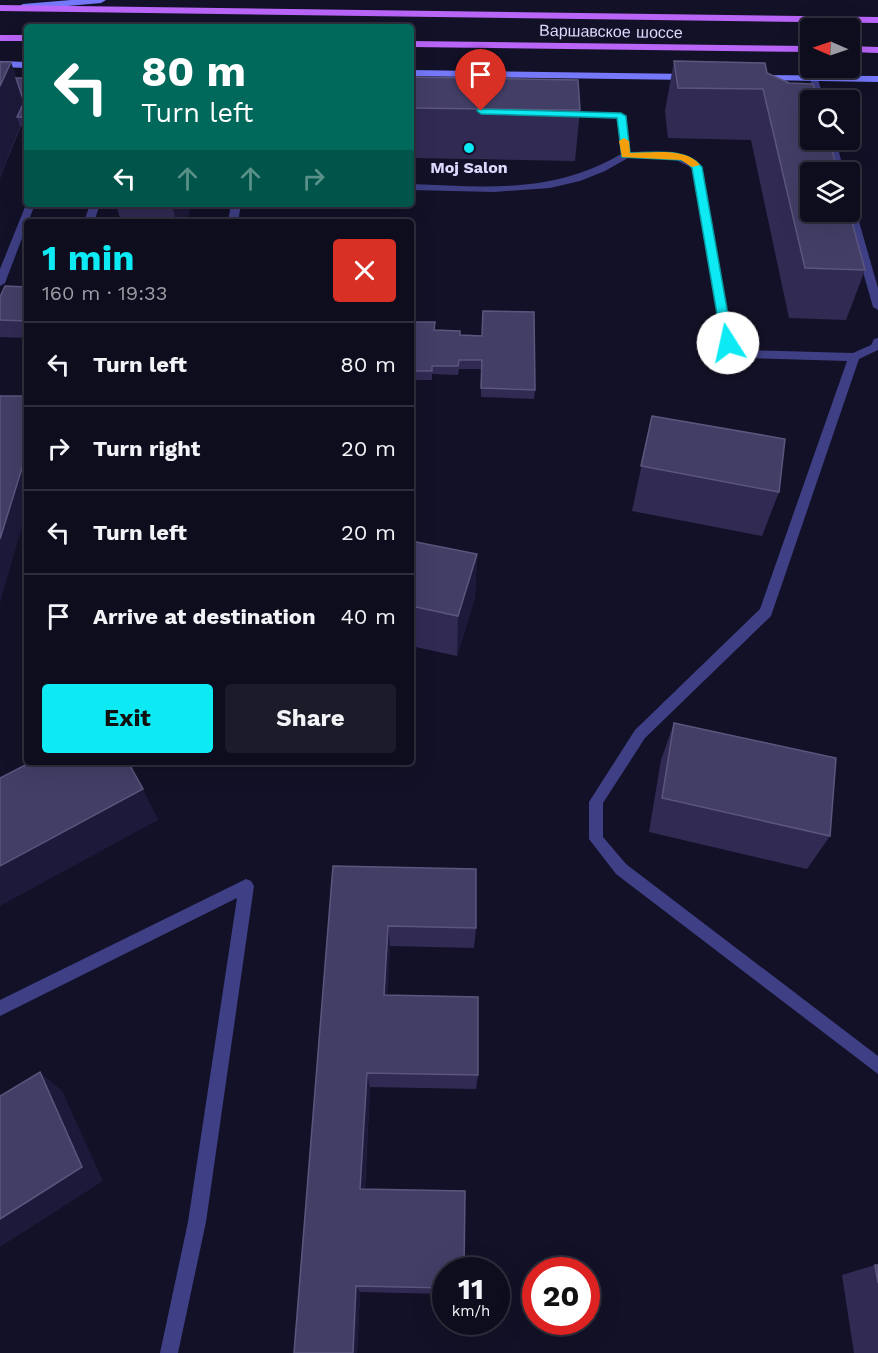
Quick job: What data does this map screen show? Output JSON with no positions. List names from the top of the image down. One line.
{"streets":{"main road":["Варшавское шоссе"]},"places":["Moj Salon"],"north":"left","page":{"turn":["80 m","Turn left"],"heading":["1 min","160 m · 19:33"],"list":[{"name":"Turn left","value":"80 m"},{"name":"Turn right","value":"20 m"},{"name":"Turn left","value":"20 m"},{"name":"Arrive at destination","value":"40 m"}],"buttons":["Exit","Share"],"speed":"11 km/h","limit":"20"}}
